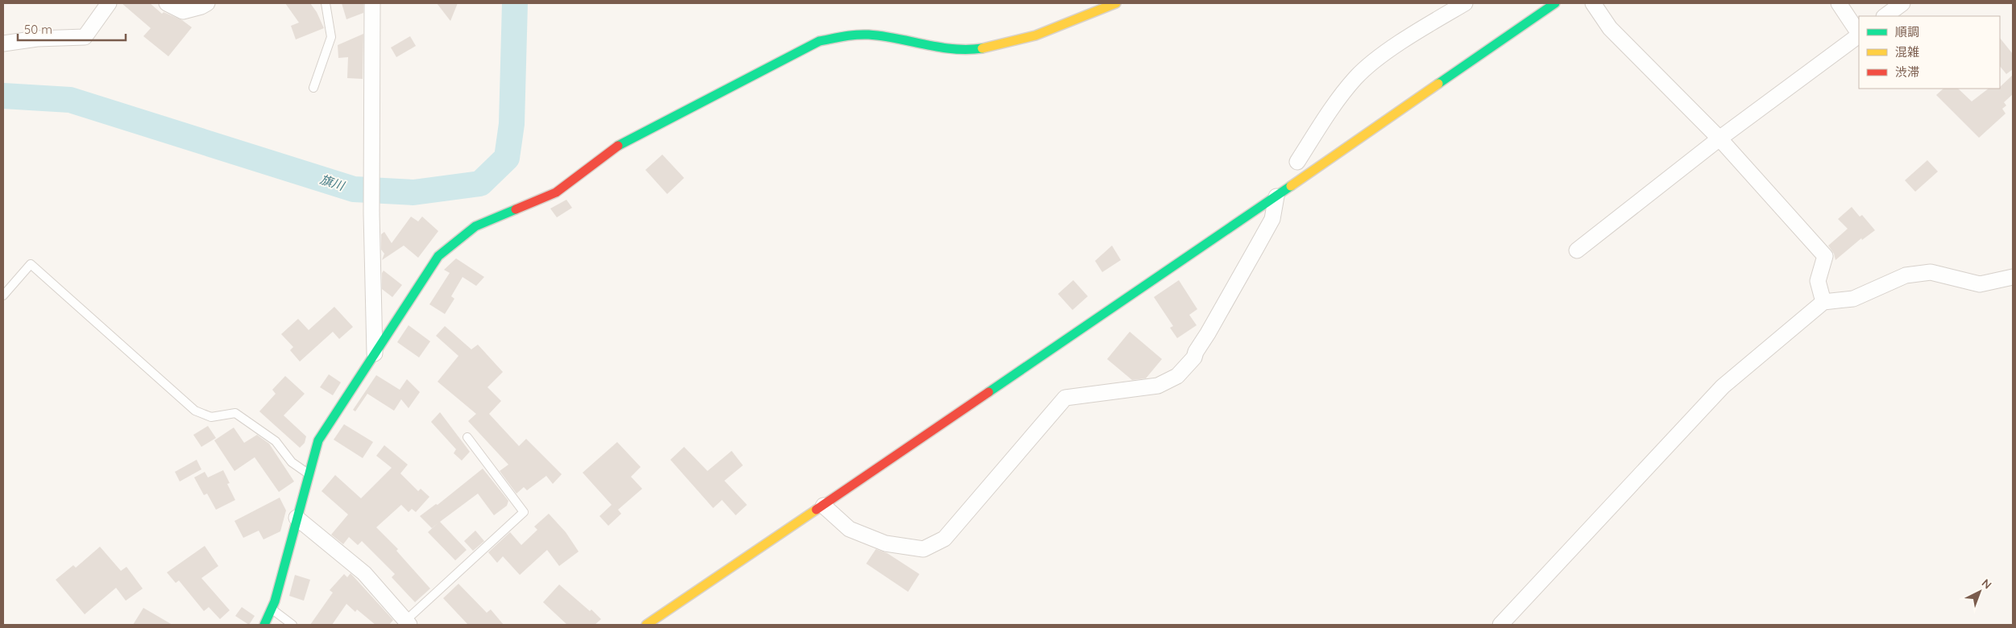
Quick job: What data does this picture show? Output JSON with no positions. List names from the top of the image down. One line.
{"water":["旗川"],"legend":["順調","混雑","渋滞"],"scale_bar":"50 m","north":"top right"}
